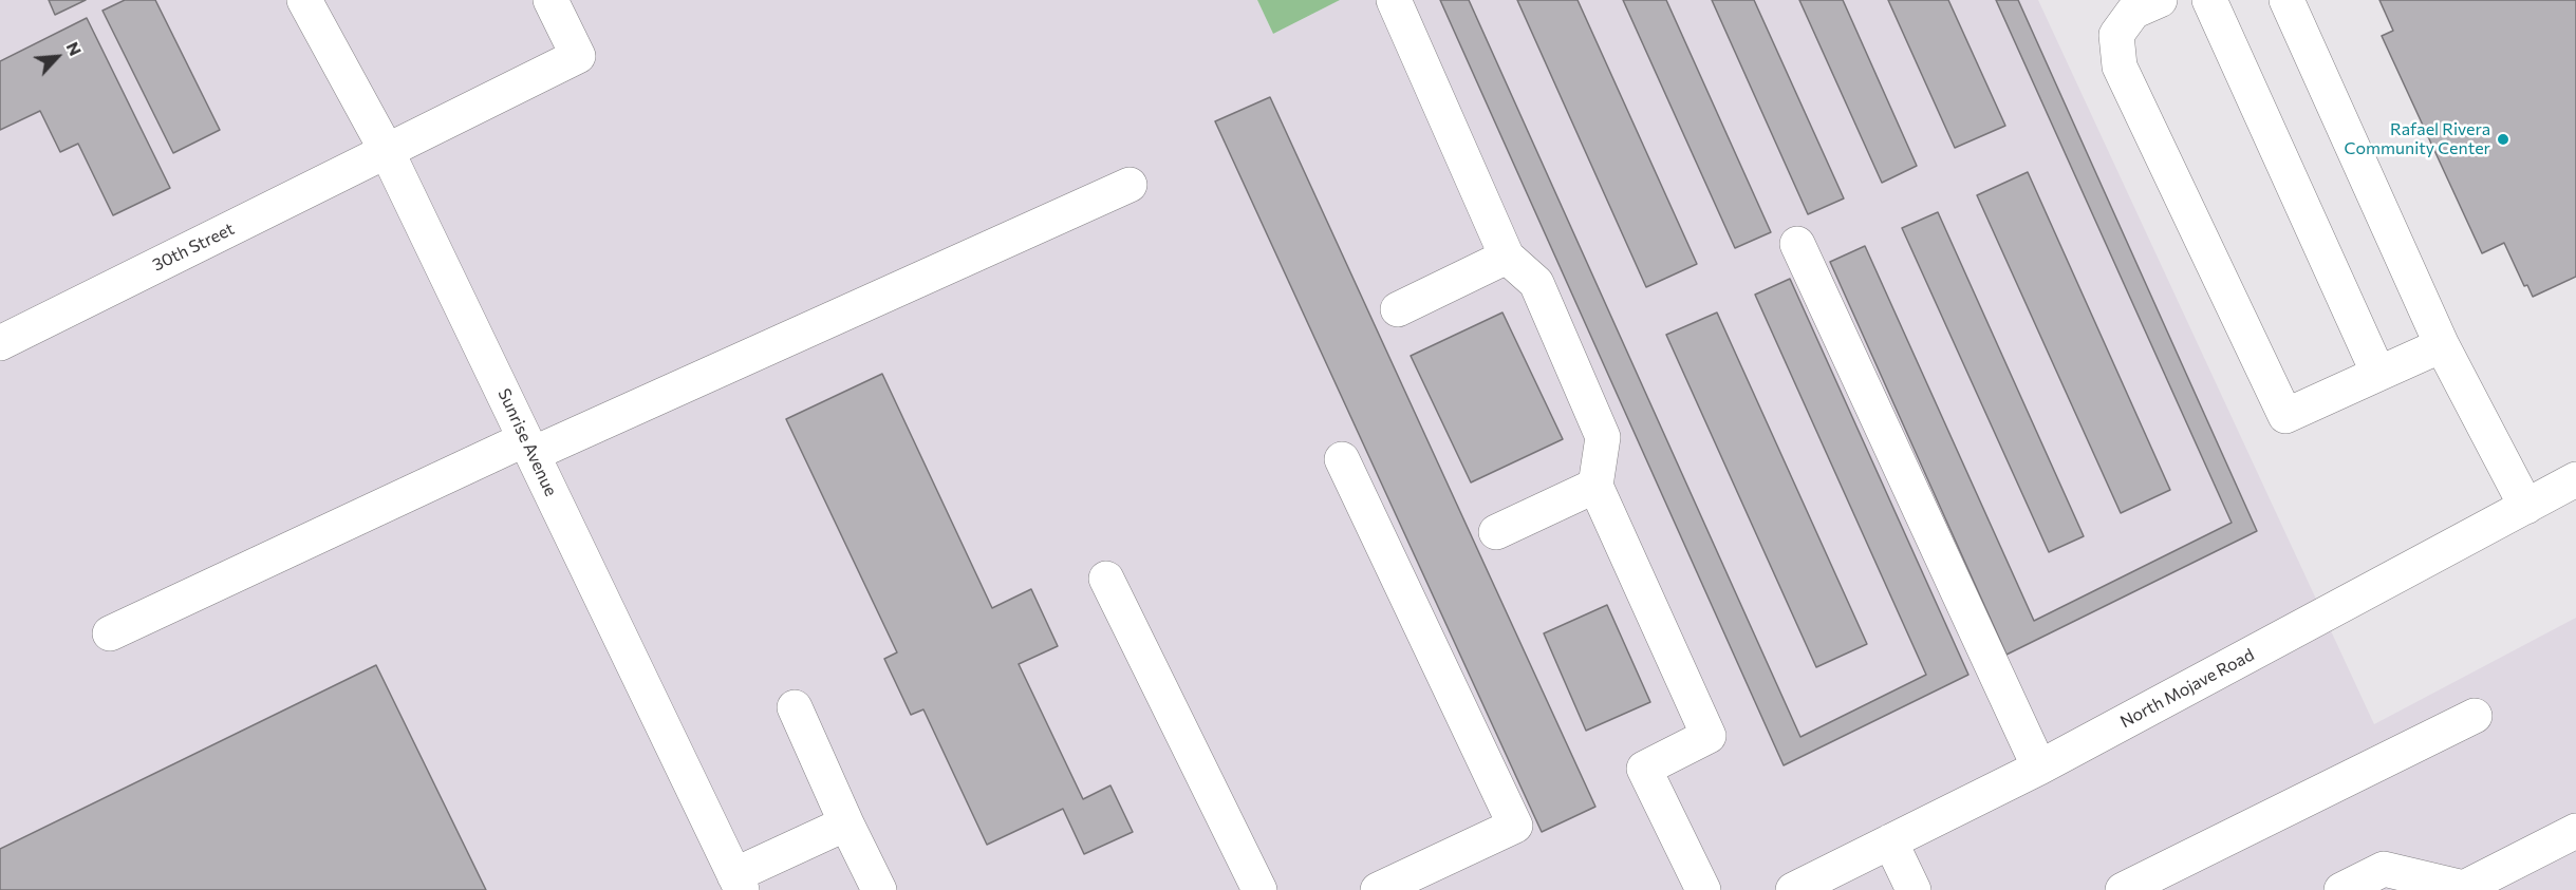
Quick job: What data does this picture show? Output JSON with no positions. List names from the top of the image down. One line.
{"streets":{"street":["30th Street","Sunrise Avenue","North Mojave Road"]},"crossings":[["30th Street","Sunrise Avenue"]],"places":["Rafael Rivera Community Center"],"north":"top right"}
